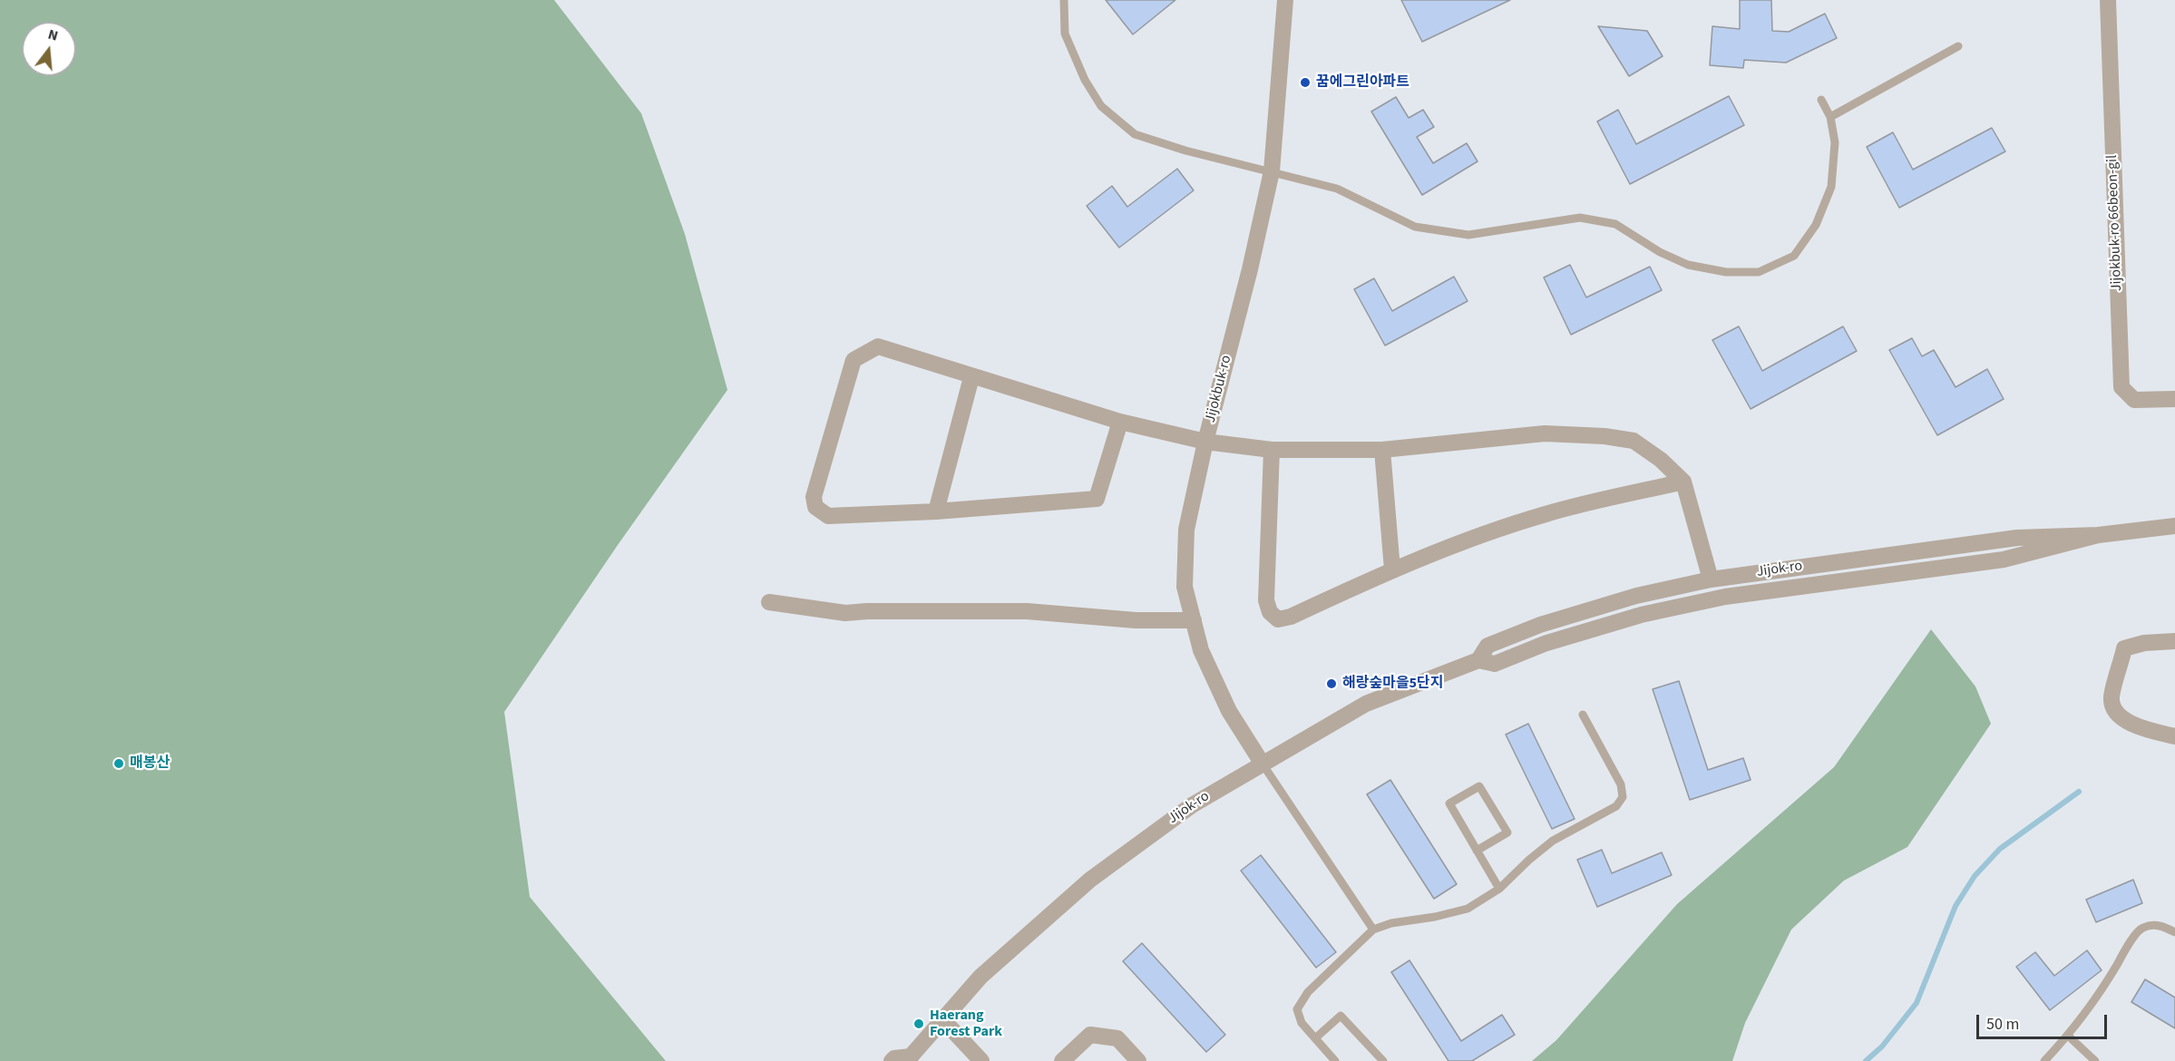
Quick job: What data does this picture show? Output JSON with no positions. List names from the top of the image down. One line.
{"streets":{"street":["Jijokbuk-ro 66beon-gil","Jijokbuk-ro","Jijok-ro"]},"crossings":[["Jijokbuk-ro","Jijok-ro"]],"places":["꿈에그린아파트","해랑숲마을5단지","매봉산","Haerang Forest Park"],"scale_bar":"50 m","north":"top"}
